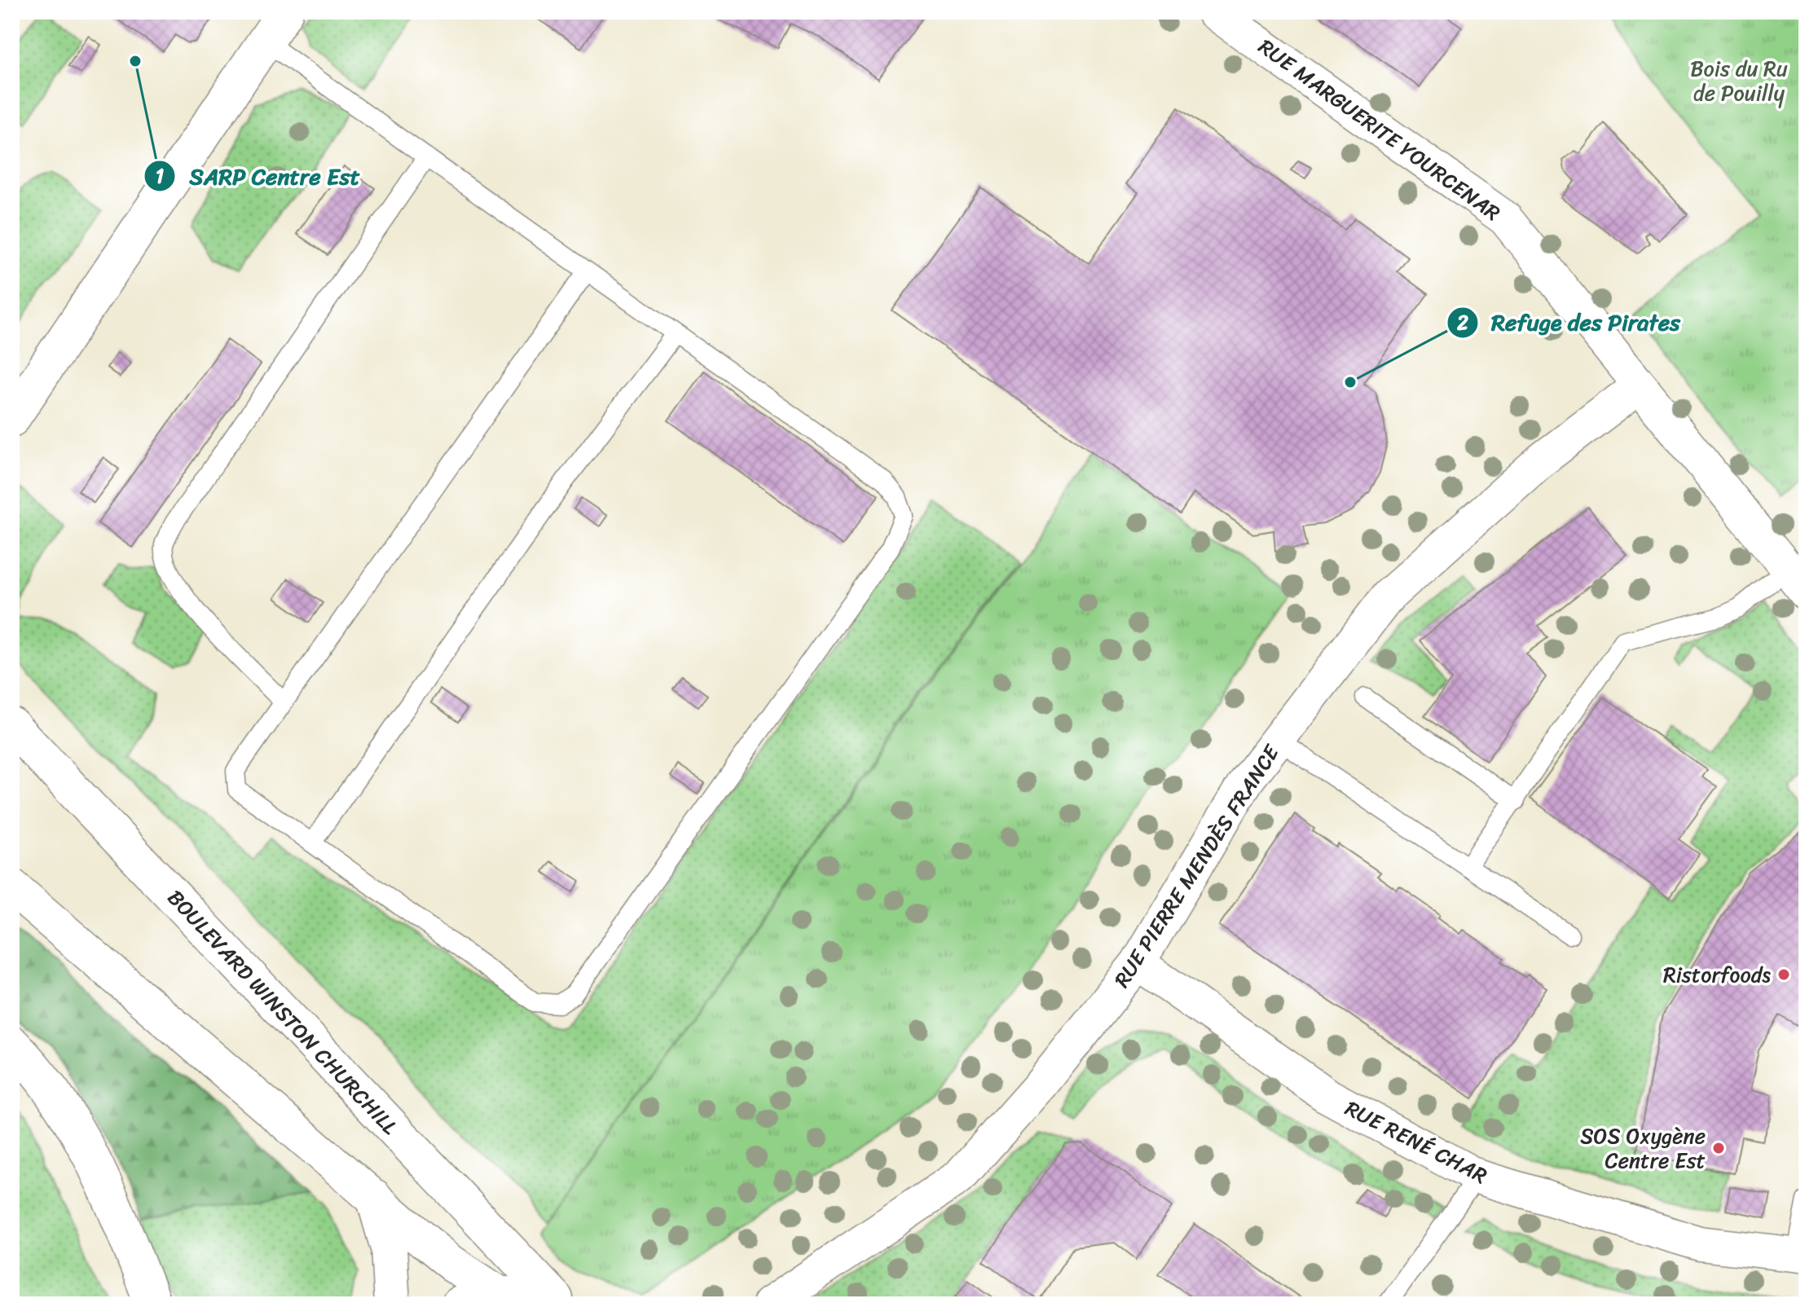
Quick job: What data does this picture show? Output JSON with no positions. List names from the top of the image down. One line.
{"streets":{"street":["RUE MARGUERITE YOURCENAR","RUE PIERRE MENDÈS FRANCE","BOULEVARD WINSTON CHURCHILL","RUE RENÉ CHAR"]},"crossings":[["RUE MARGUERITE YOURCENAR","RUE PIERRE MENDÈS FRANCE"],["RUE PIERRE MENDÈS FRANCE","RUE RENÉ CHAR"]],"parks":["Bois du Ru de Pouilly"],"places":["SARP Centre Est","Refuge des Pirates","Ristorfoods","SOS Oxygène Centre Est"]}
